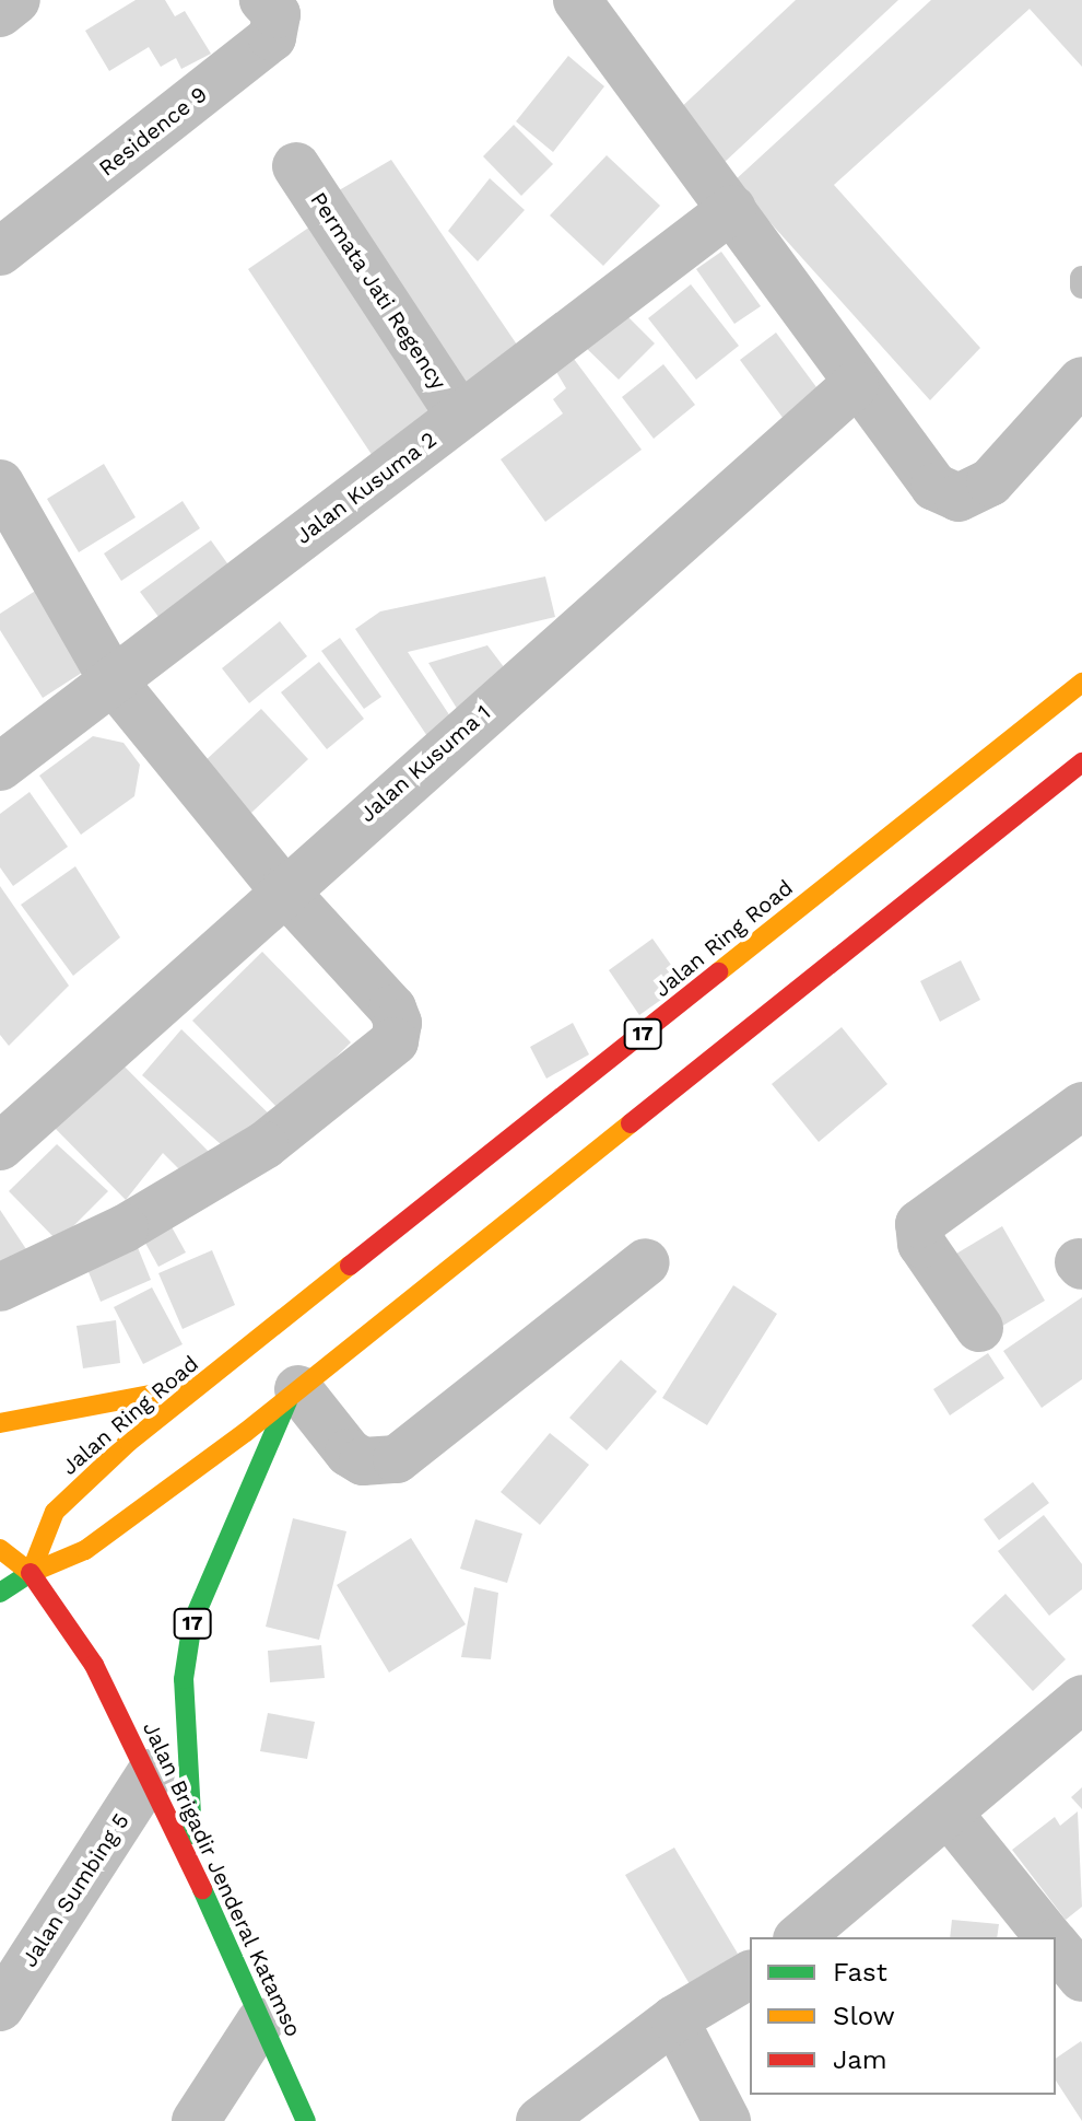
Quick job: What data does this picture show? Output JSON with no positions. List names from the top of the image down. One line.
{"streets":{"main road":["Jalan Ring Road","17","Jalan Brigadir Jenderal Katamso"],"street":["Residence 9","Permata Jati Regency","Jalan Kusuma 2","Jalan Kusuma 1","Jalan Sumbing 5"]},"crossings":[["Permata Jati Regency","Jalan Kusuma 2"],["Jalan Ring Road","17"],["Jalan Ring Road","Jalan Brigadir Jenderal Katamso"],["17","Jalan Brigadir Jenderal Katamso"],["Jalan Brigadir Jenderal Katamso","Jalan Sumbing 5"]],"legend":["Fast","Slow","Jam"]}
